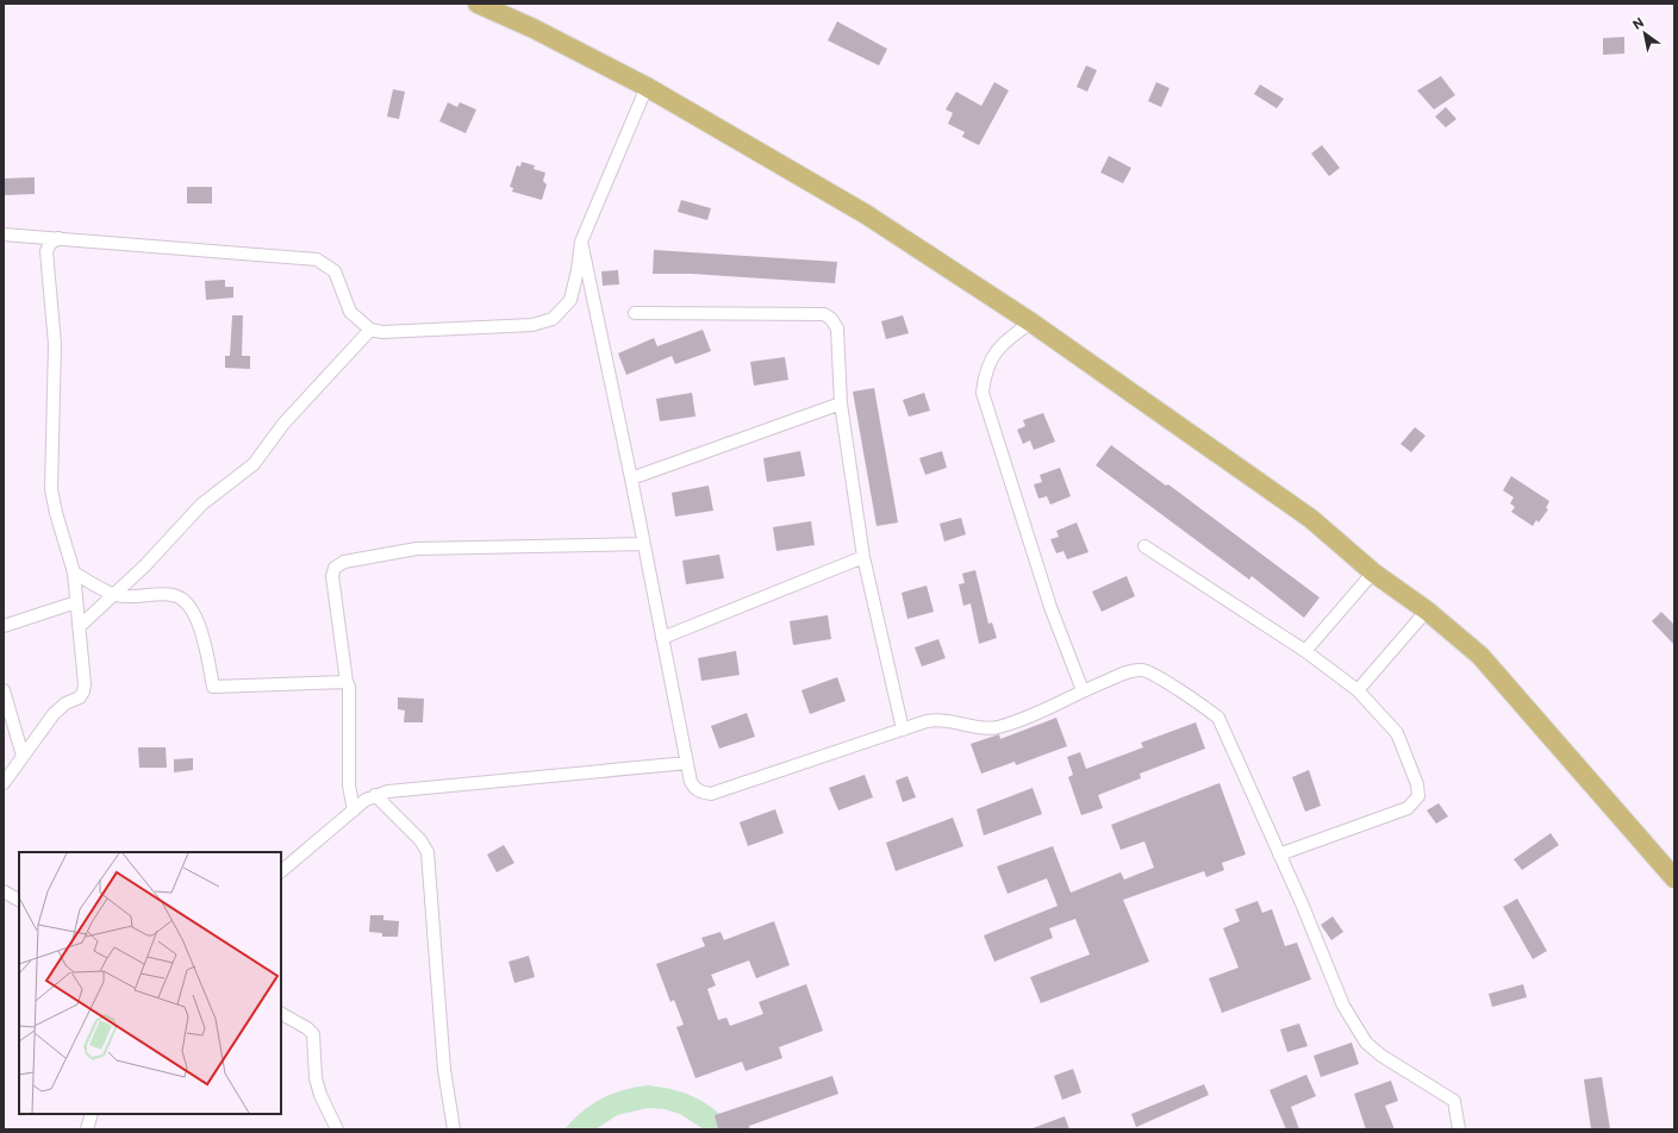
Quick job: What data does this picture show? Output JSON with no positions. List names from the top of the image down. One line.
{"north":"top left"}
